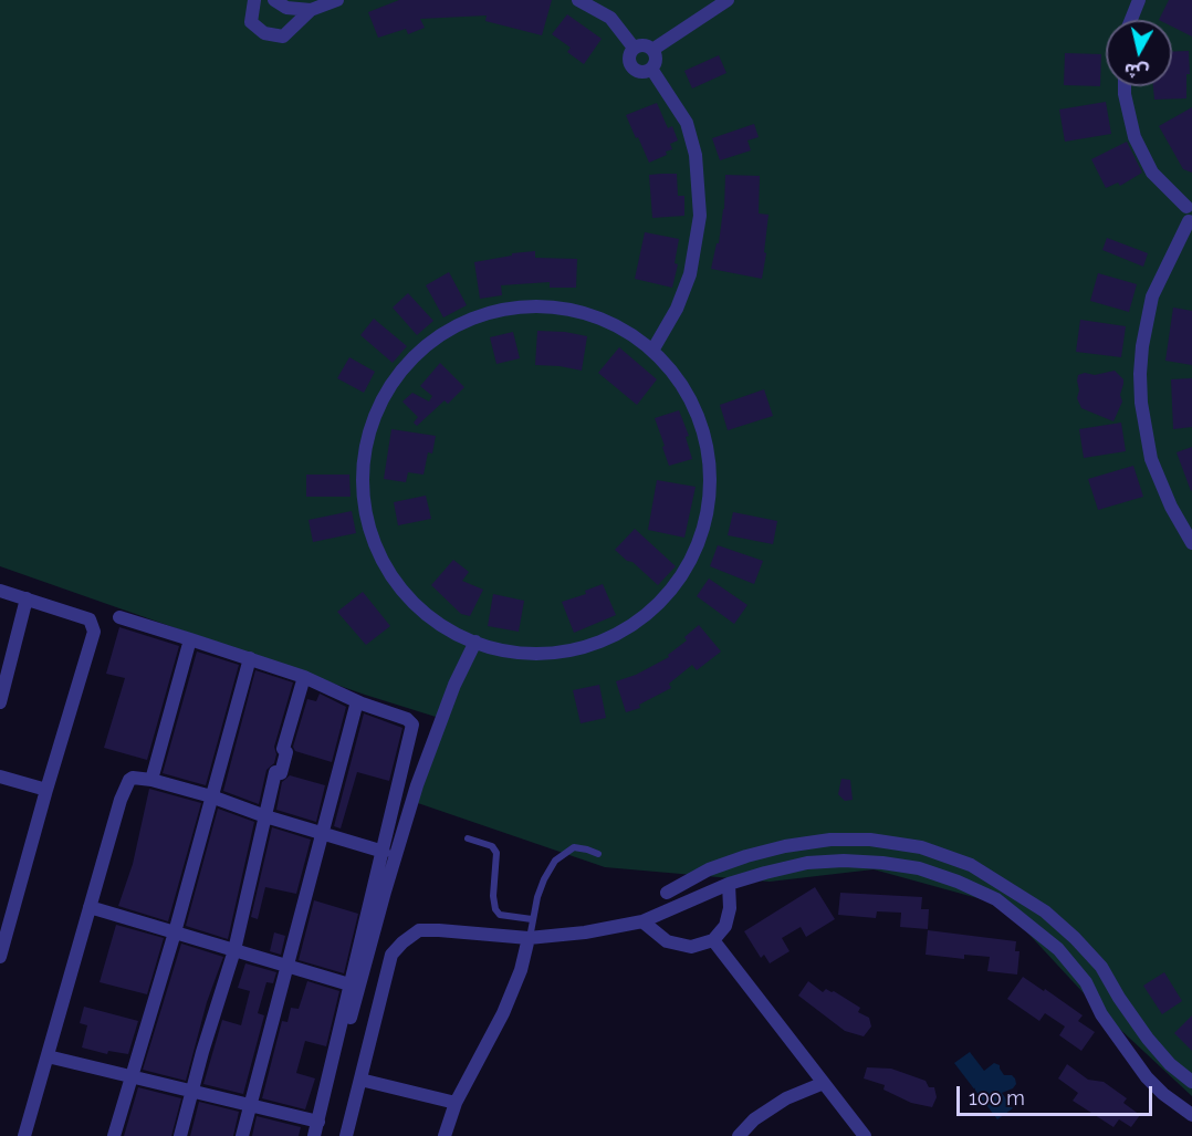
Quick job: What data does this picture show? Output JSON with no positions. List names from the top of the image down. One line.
{"scale_bar":"100 m","north":"bottom"}
